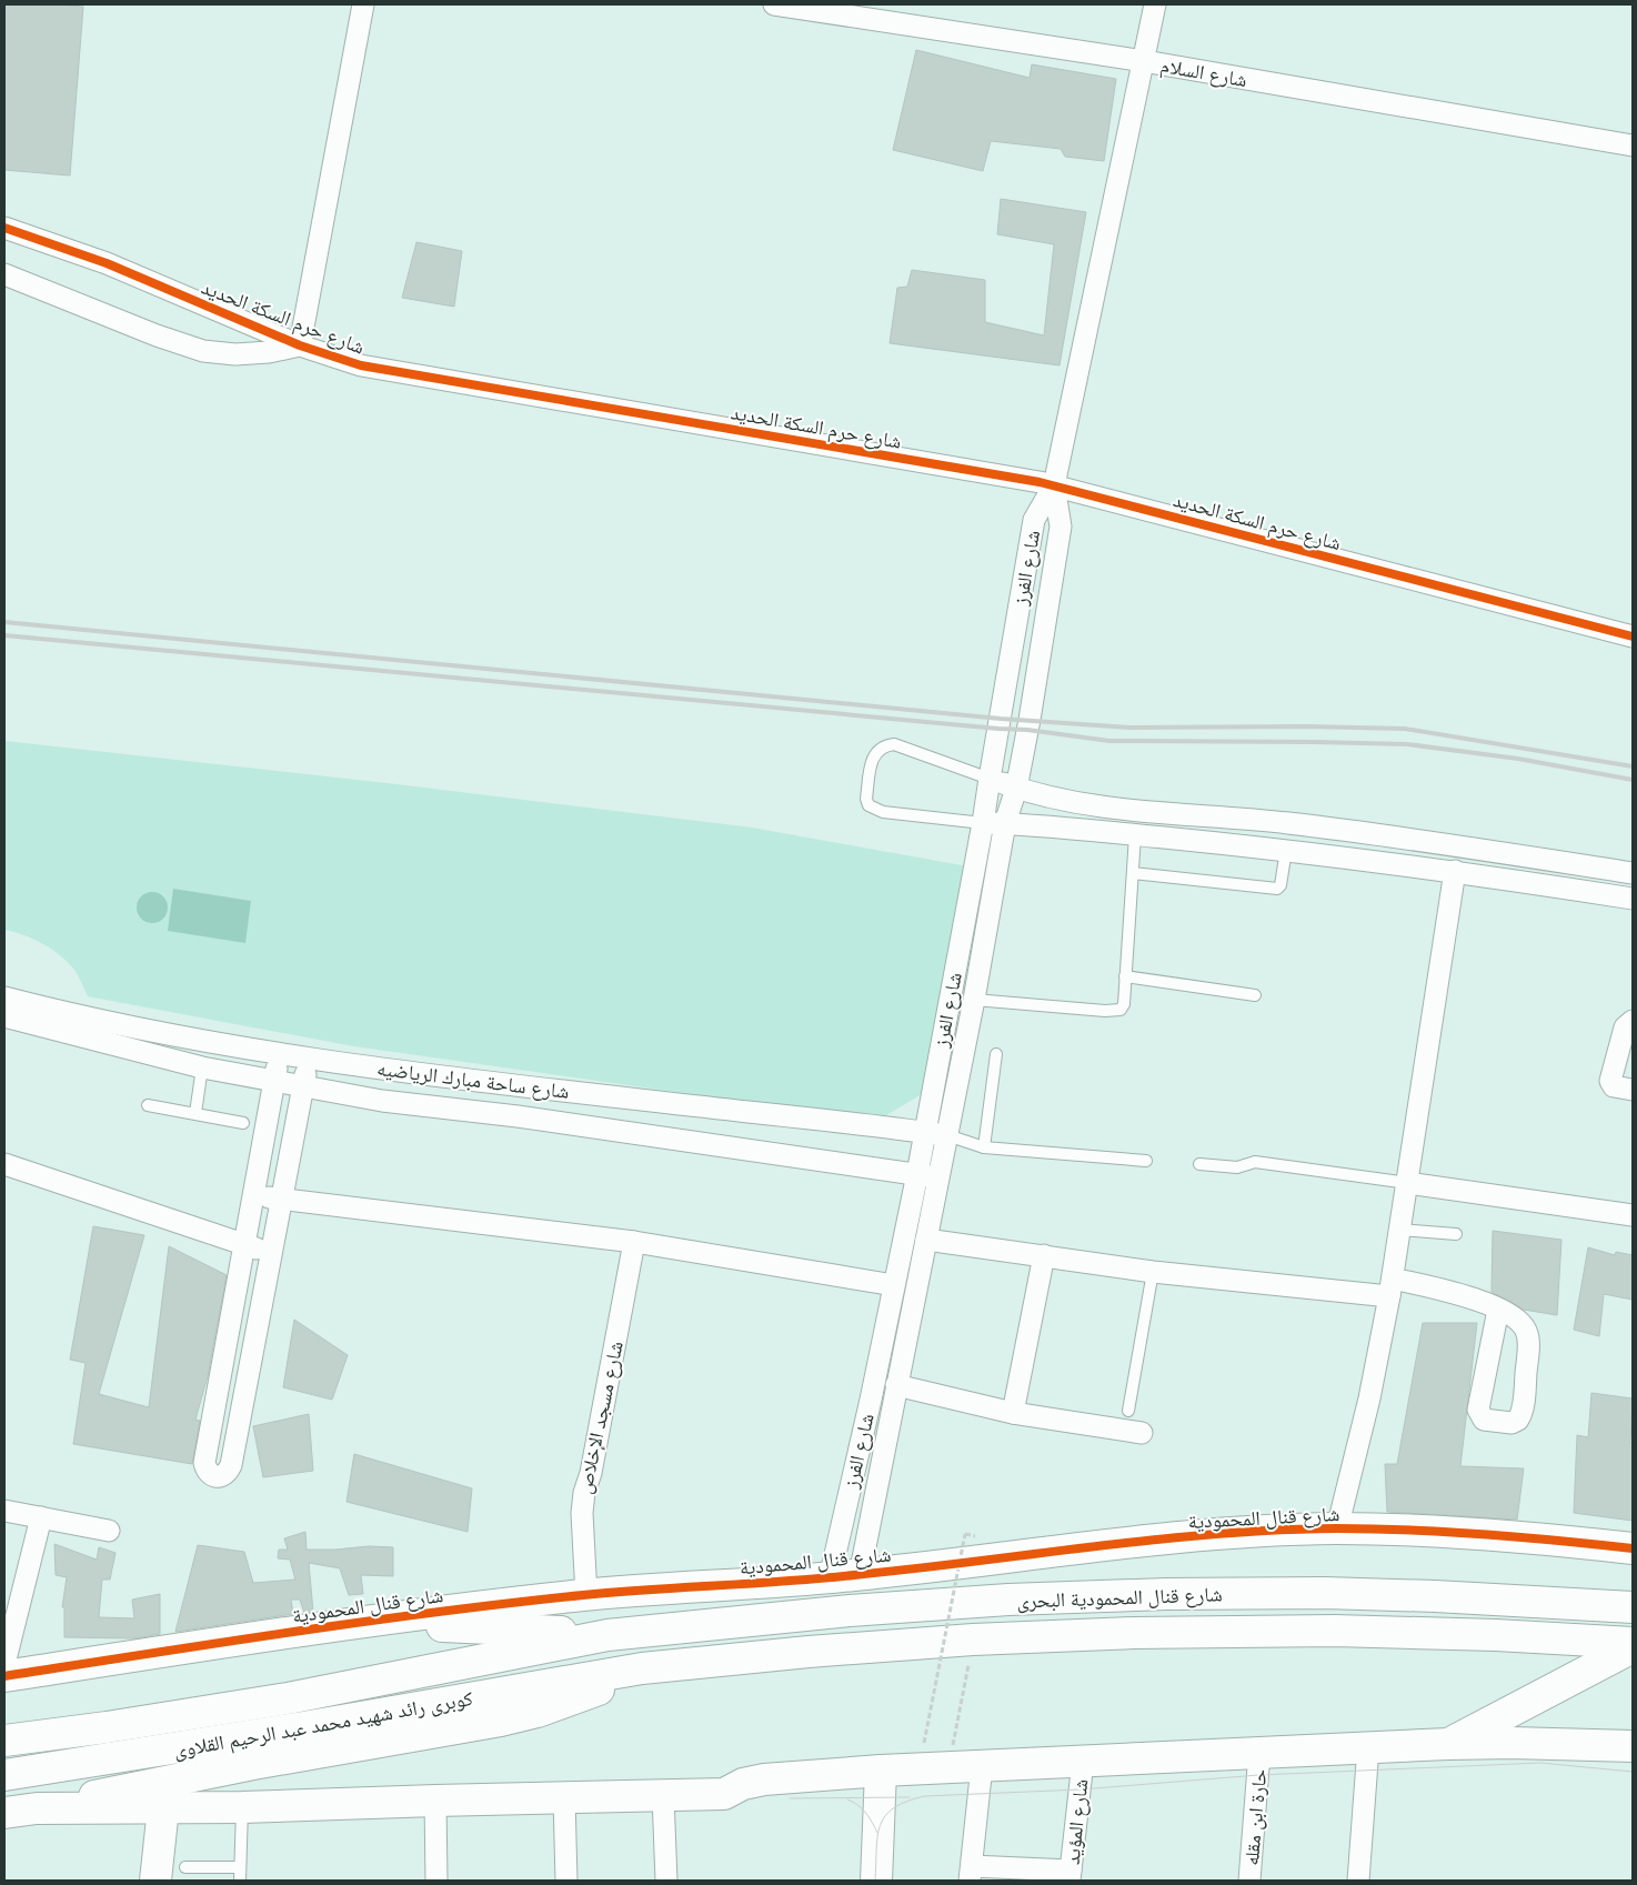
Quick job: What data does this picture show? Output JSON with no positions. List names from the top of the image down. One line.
{"streets":{"main road":["شارع قنال المحمودية","شارع قنال المحمودية البحرى","كوبرى رائد شهيد محمد عبد الرحيم القلاوى"],"street":["شارع السلام","شارع حرم السكة الحديد","شارع الفرز","شارع ساحة مبارك الرياضيه","شارع مسجد الإخلاص","حارة ابن مقله","شارع المؤيد"]},"crossings":[["شارع حرم السكة الحديد","شارع الفرز"],["شارع الفرز","شارع ساحة مبارك الرياضيه"],["شارع الفرز","شارع قنال المحمودية"],["شارع مسجد الإخلاص","شارع قنال المحمودية"],["شارع قنال المحمودية البحرى","كوبرى رائد شهيد محمد عبد الرحيم القلاوى"]]}
